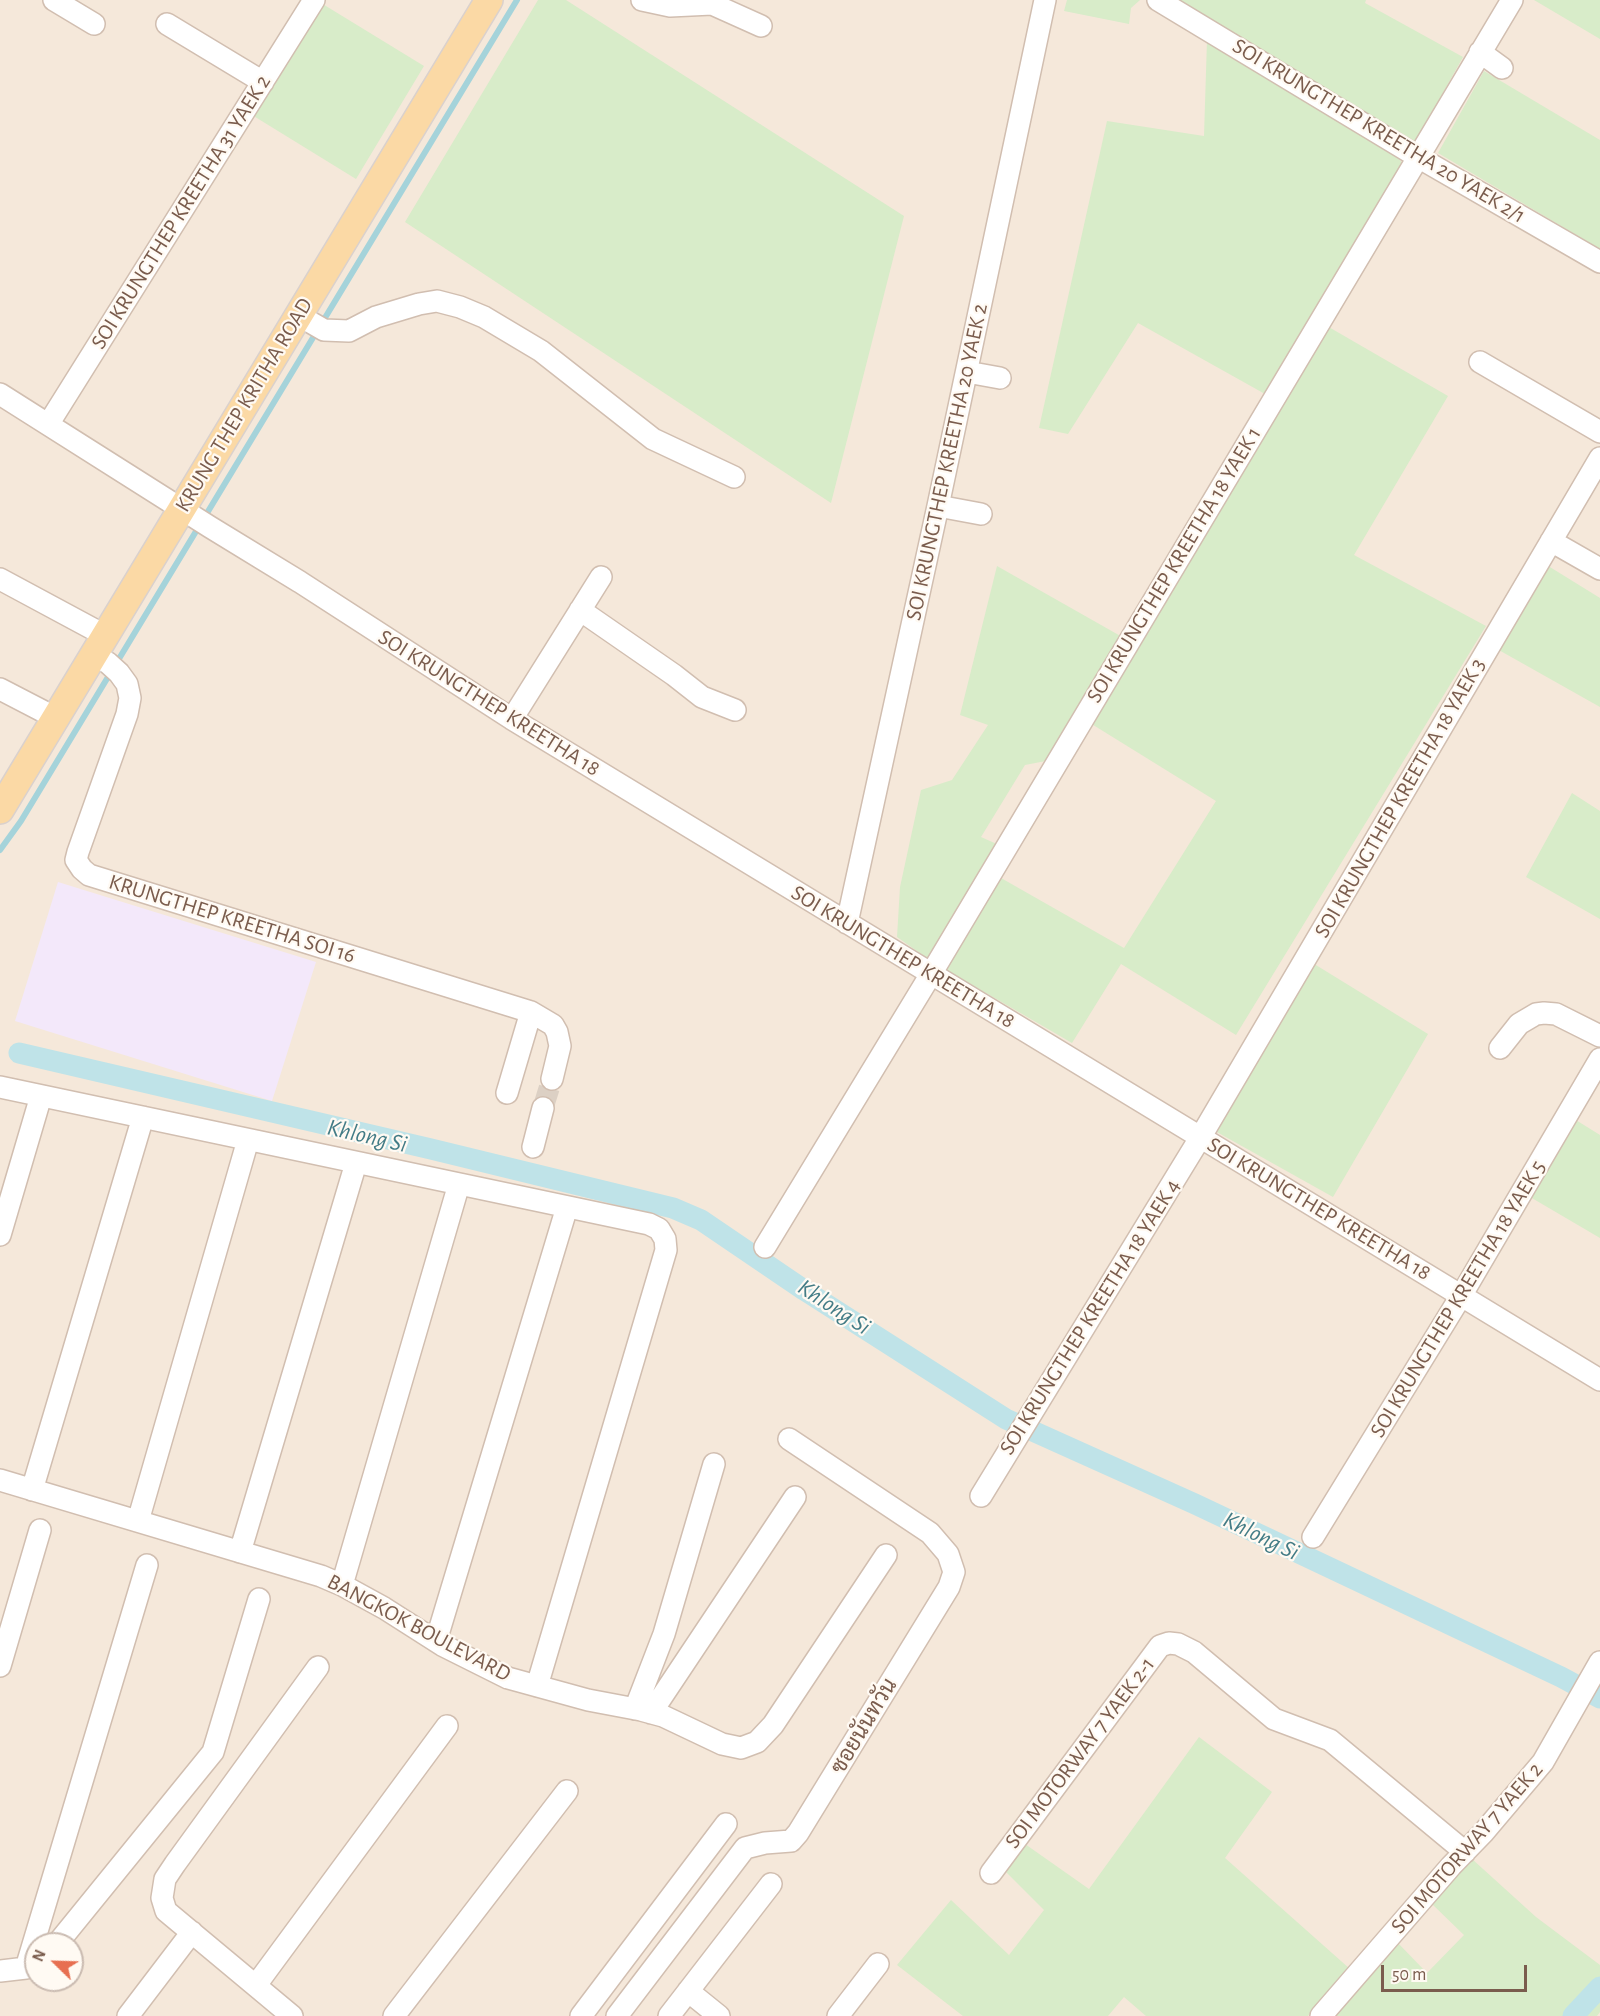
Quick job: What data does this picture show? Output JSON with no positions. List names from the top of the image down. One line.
{"streets":{"main road":["KRUNG THEP KRITHA ROAD"],"street":["SOI KRUNGTHEP KREETHA 20 YAEK 2/1","SOI KRUNGTHEP KREETHA 31 YAEK 2","SOI KRUNGTHEP KREETHA 20 YAEK 2","SOI KRUNGTHEP KREETHA 18 YAEK 1","SOI KRUNGTHEP KREETHA 18","SOI KRUNGTHEP KREETHA 18 YAEK 3","KRUNGTHEP KREETHA SOI 16","SOI KRUNGTHEP KREETHA 18 YAEK 5","SOI KRUNGTHEP KREETHA 18 YAEK 4","BANGKOK BOULEVARD","ซอยนันทวัน","SOI MOTORWAY 7 YAEK 2-1","SOI MOTORWAY 7 YAEK 2"]},"crossings":[["SOI KRUNGTHEP KREETHA 20 YAEK 2/1","SOI KRUNGTHEP KREETHA 18 YAEK 1"],["SOI KRUNGTHEP KREETHA 31 YAEK 2","SOI KRUNGTHEP KREETHA 18"],["KRUNG THEP KRITHA ROAD","SOI KRUNGTHEP KREETHA 18"],["KRUNG THEP KRITHA ROAD","KRUNGTHEP KREETHA SOI 16"],["SOI KRUNGTHEP KREETHA 20 YAEK 2","SOI KRUNGTHEP KREETHA 18"],["SOI KRUNGTHEP KREETHA 18 YAEK 1","SOI KRUNGTHEP KREETHA 18"],["SOI KRUNGTHEP KREETHA 18","SOI KRUNGTHEP KREETHA 18 YAEK 3"],["SOI KRUNGTHEP KREETHA 18","SOI KRUNGTHEP KREETHA 18 YAEK 5"],["SOI KRUNGTHEP KREETHA 18","SOI KRUNGTHEP KREETHA 18 YAEK 4"],["SOI KRUNGTHEP KREETHA 18 YAEK 3","SOI KRUNGTHEP KREETHA 18 YAEK 4"],["SOI MOTORWAY 7 YAEK 2-1","SOI MOTORWAY 7 YAEK 2"]],"water":["Khlong Si"],"scale_bar":"50 m","north":"top left"}
